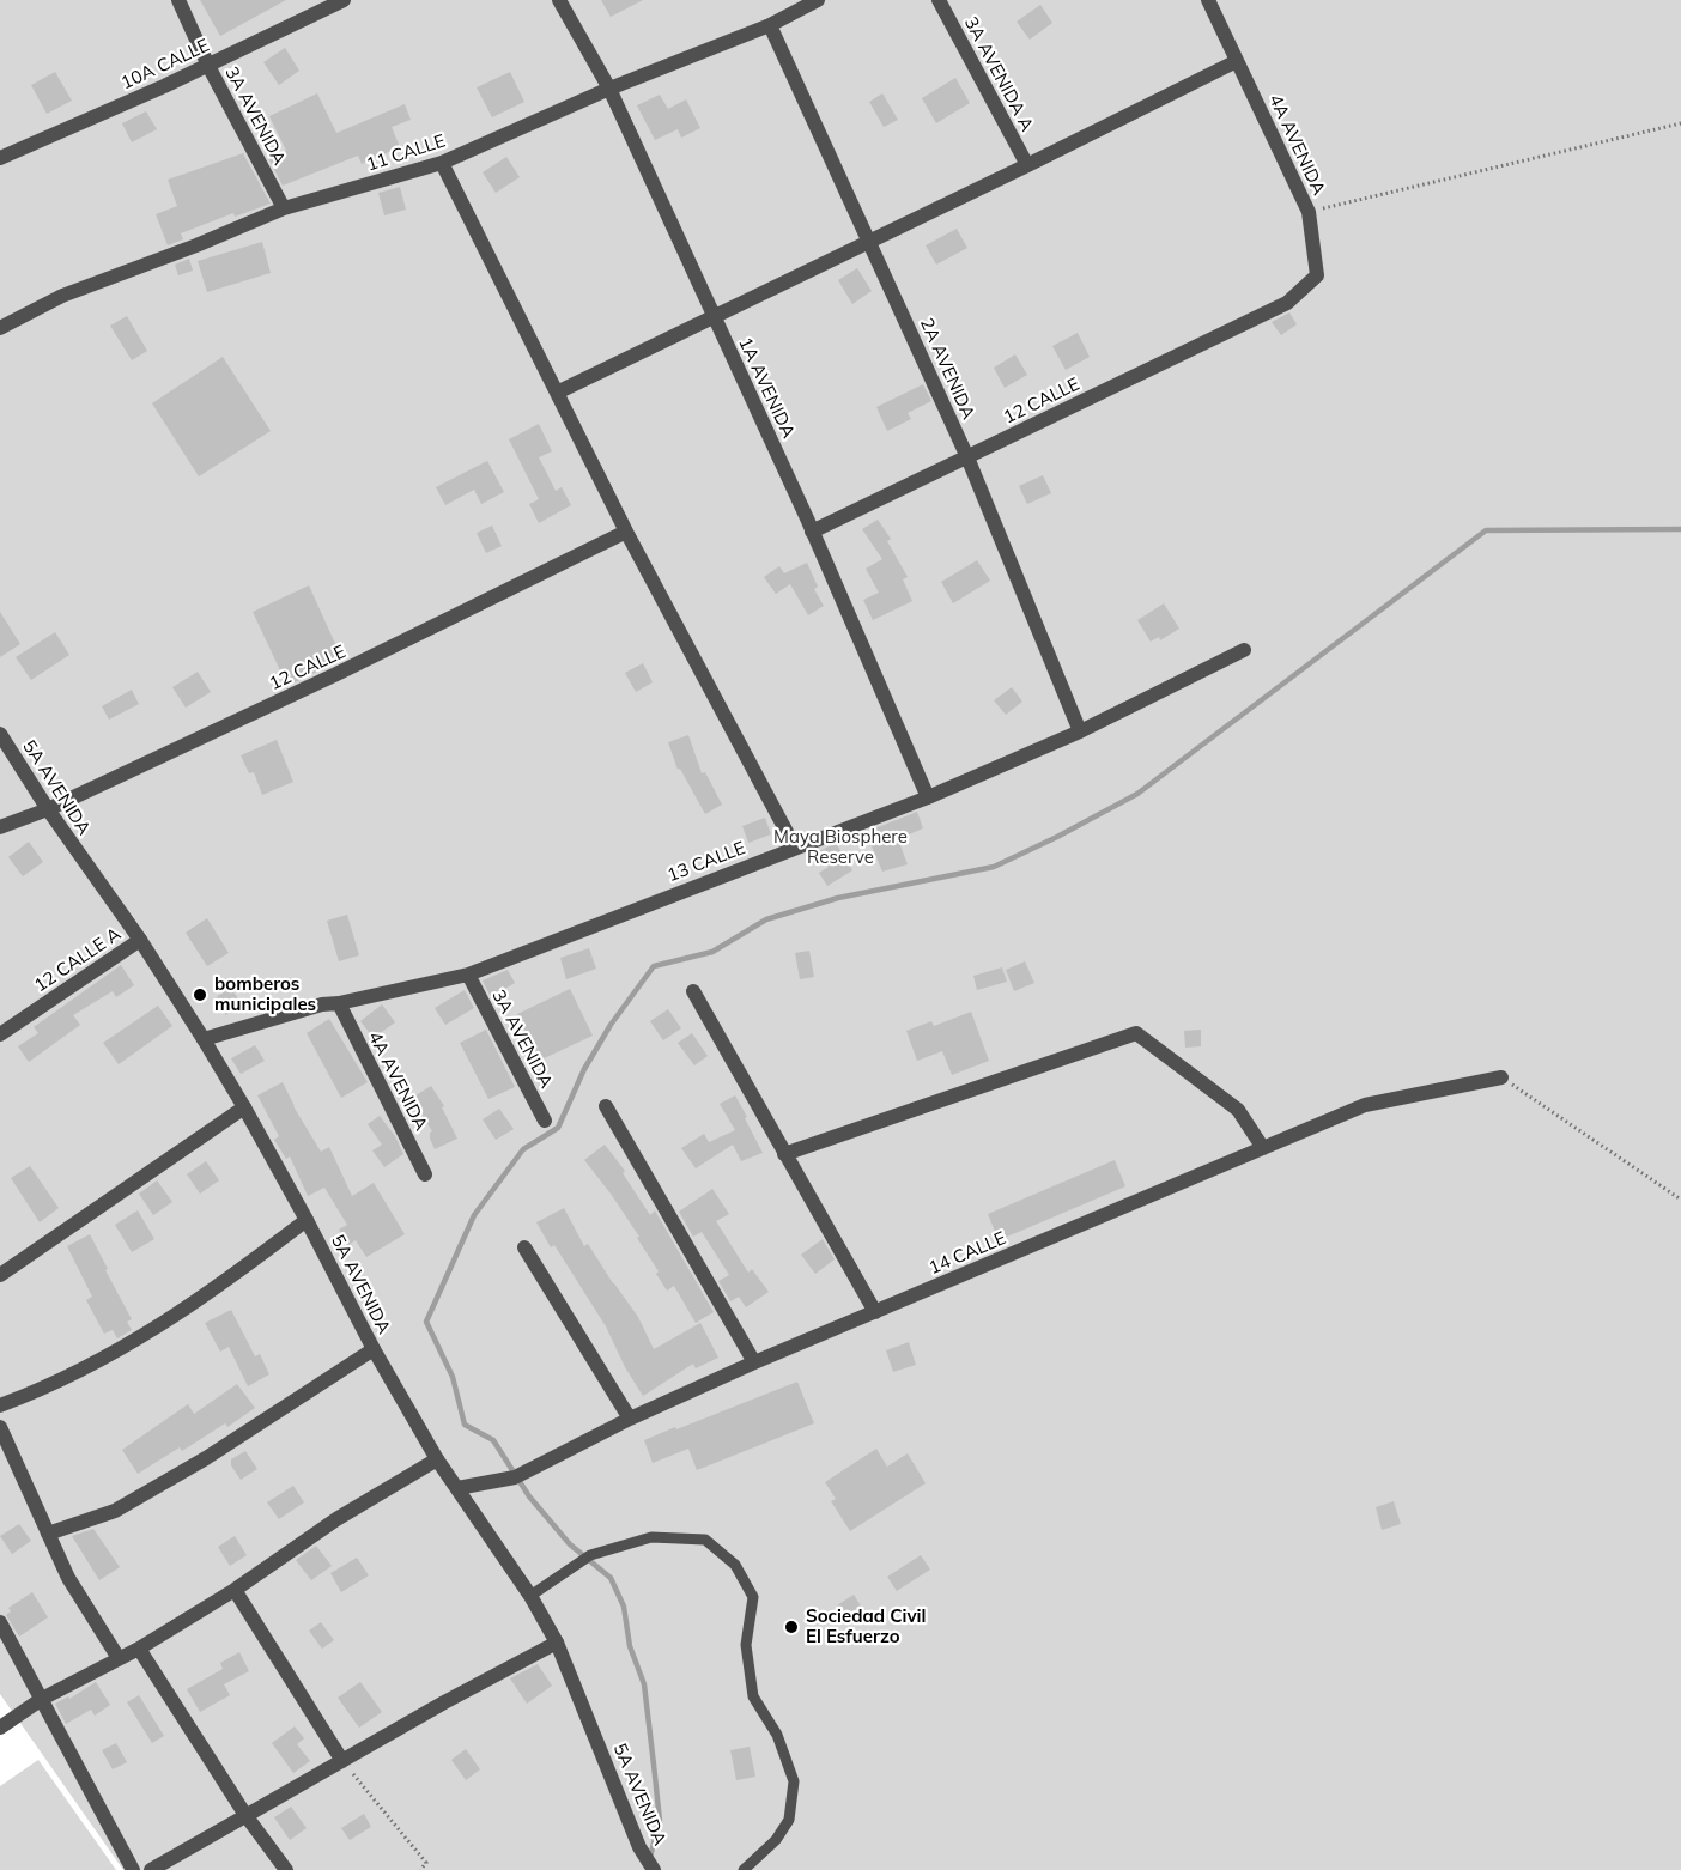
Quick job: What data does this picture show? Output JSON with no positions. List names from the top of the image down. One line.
{"streets":{"street":["10A CALLE","3A AVENIDA A","3A AVENIDA","4A AVENIDA","11 CALLE","2A AVENIDA","1A AVENIDA","12 CALLE","5A AVENIDA","13 CALLE","12 CALLE A","14 CALLE"]},"crossings":[["10A CALLE","3A AVENIDA"],["3A AVENIDA","11 CALLE"],["3A AVENIDA","13 CALLE"],["4A AVENIDA","12 CALLE"],["4A AVENIDA","13 CALLE"],["11 CALLE","2A AVENIDA"],["11 CALLE","1A AVENIDA"],["2A AVENIDA","12 CALLE"],["2A AVENIDA","13 CALLE"],["1A AVENIDA","12 CALLE"],["1A AVENIDA","13 CALLE"],["12 CALLE","5A AVENIDA"],["5A AVENIDA","13 CALLE"],["5A AVENIDA","12 CALLE A"],["5A AVENIDA","14 CALLE"]],"parks":["Maya Biosphere Reserve"],"places":["bomberos municipales","Sociedad Civil El Esfuerzo"]}
